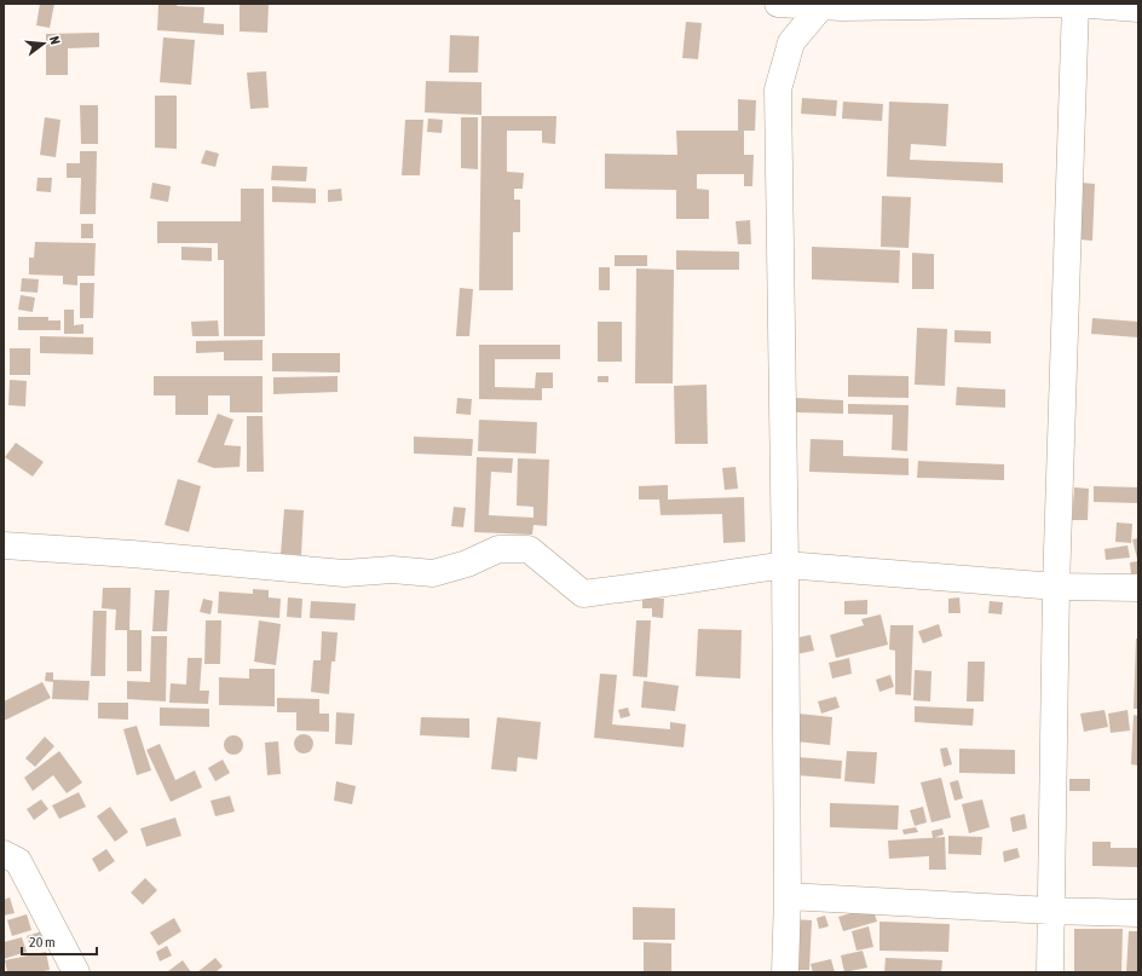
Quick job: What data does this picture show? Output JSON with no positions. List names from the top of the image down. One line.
{"scale_bar":"20 m","north":"right"}
